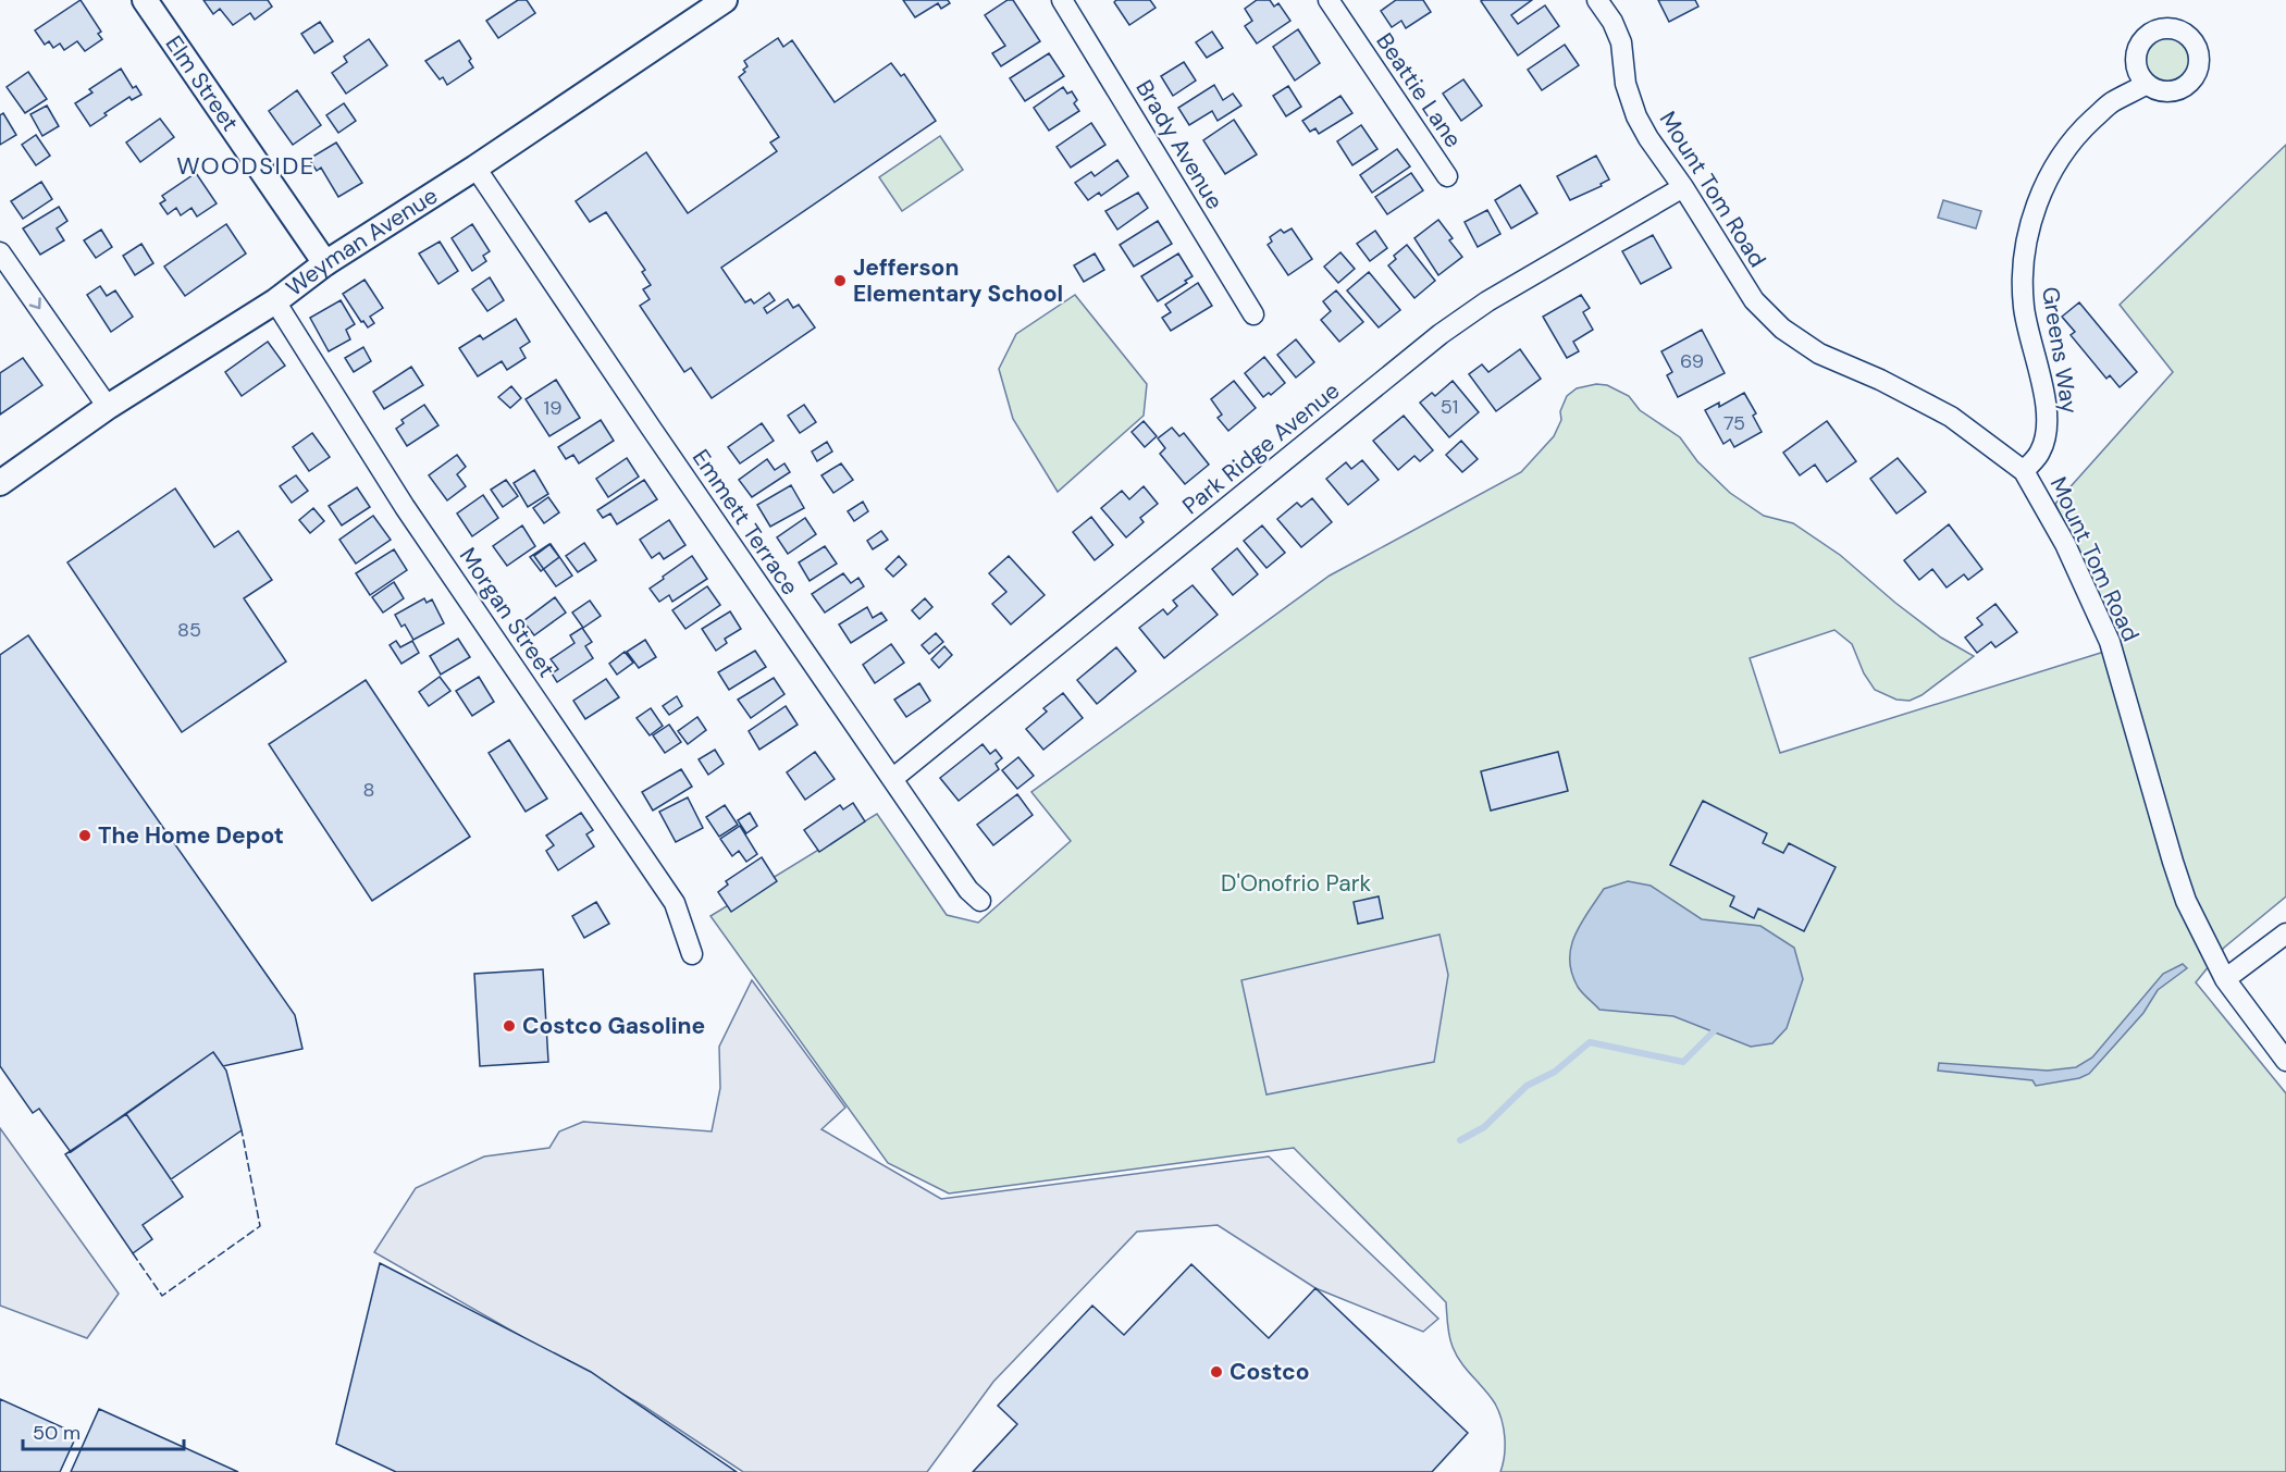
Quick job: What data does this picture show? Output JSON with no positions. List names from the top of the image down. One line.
{"streets":{"street":["Elm Street","Beattie Lane","Brady Avenue","Mount Tom Road","Weyman Avenue","Greens Way","Park Ridge Avenue","Emmett Terrace","Morgan Street"]},"crossings":[["Elm Street","Weyman Avenue"],["Mount Tom Road","Greens Way"],["Mount Tom Road","Park Ridge Avenue"],["Weyman Avenue","Emmett Terrace"],["Weyman Avenue","Morgan Street"],["Park Ridge Avenue","Emmett Terrace"]],"districts":["WOODSIDE"],"parks":["D'Onofrio Park"],"places":["Jefferson Elementary School","The Home Depot","Costco Gasoline","Costco"],"house_numbers":["69","51","19","75","85","8"],"scale_bar":"50 m"}
